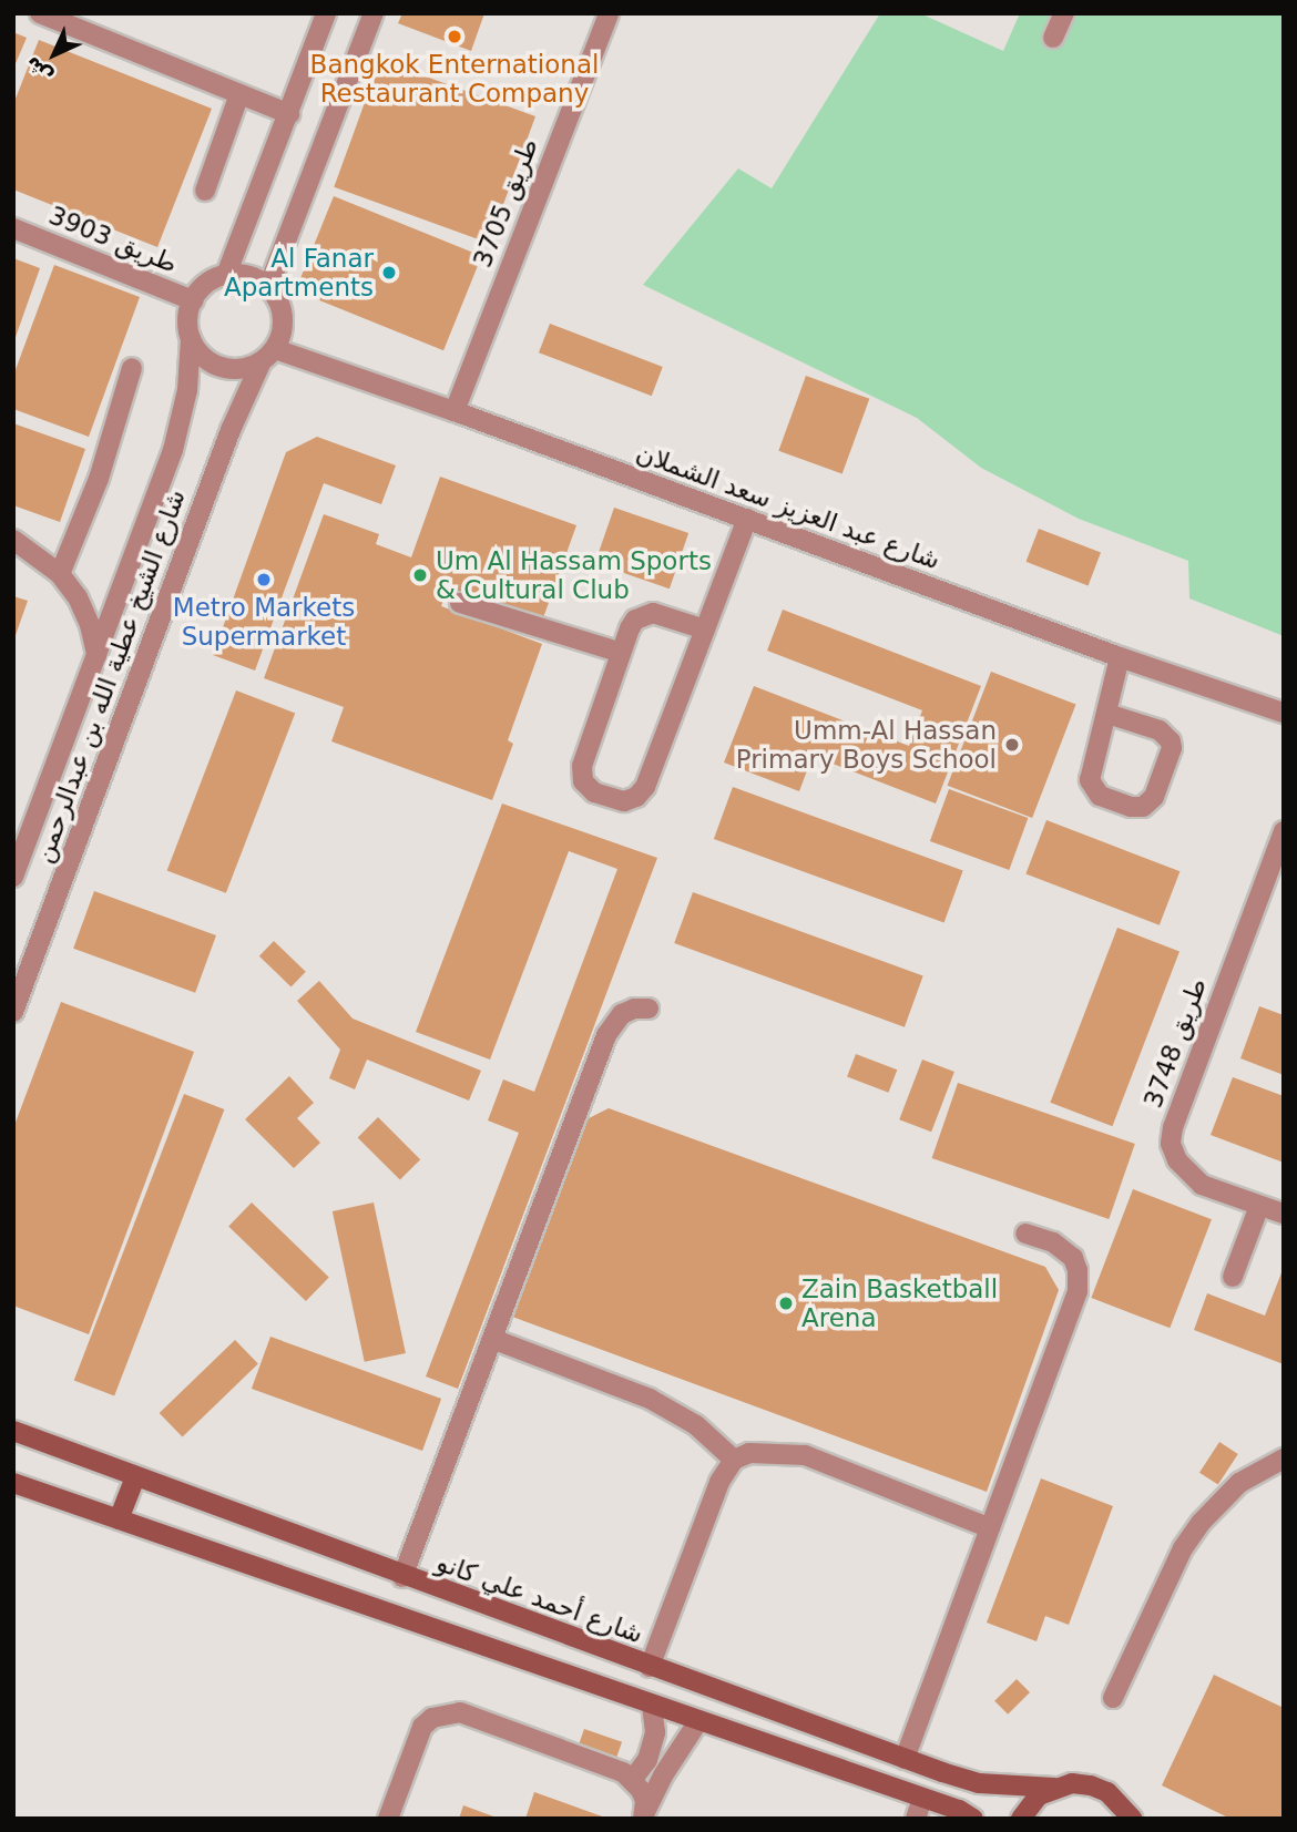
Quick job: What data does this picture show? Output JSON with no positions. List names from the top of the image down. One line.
{"streets":{"main road":["شارع أحمد علي كانو"],"street":["طريق 3705","طريق 3903","شارع عبد العزيز سعد الشملان","شارع الشيخ عطية الله بن عبدالرحمن","طريق 3748"]},"crossings":[["طريق 3705","شارع عبد العزيز سعد الشملان"],["طريق 3903","شارع عبد العزيز سعد الشملان"],["طريق 3903","شارع الشيخ عطية الله بن عبدالرحمن"],["شارع عبد العزيز سعد الشملان","شارع الشيخ عطية الله بن عبدالرحمن"]],"places":["Bangkok Enternational Restaurant Company","Al Fanar Apartments","Um Al Hassam Sports & Cultural Club","Metro Markets Supermarket","Umm-Al Hassan Primary Boys School","Zain Basketball Arena"],"north":"bottom left"}
